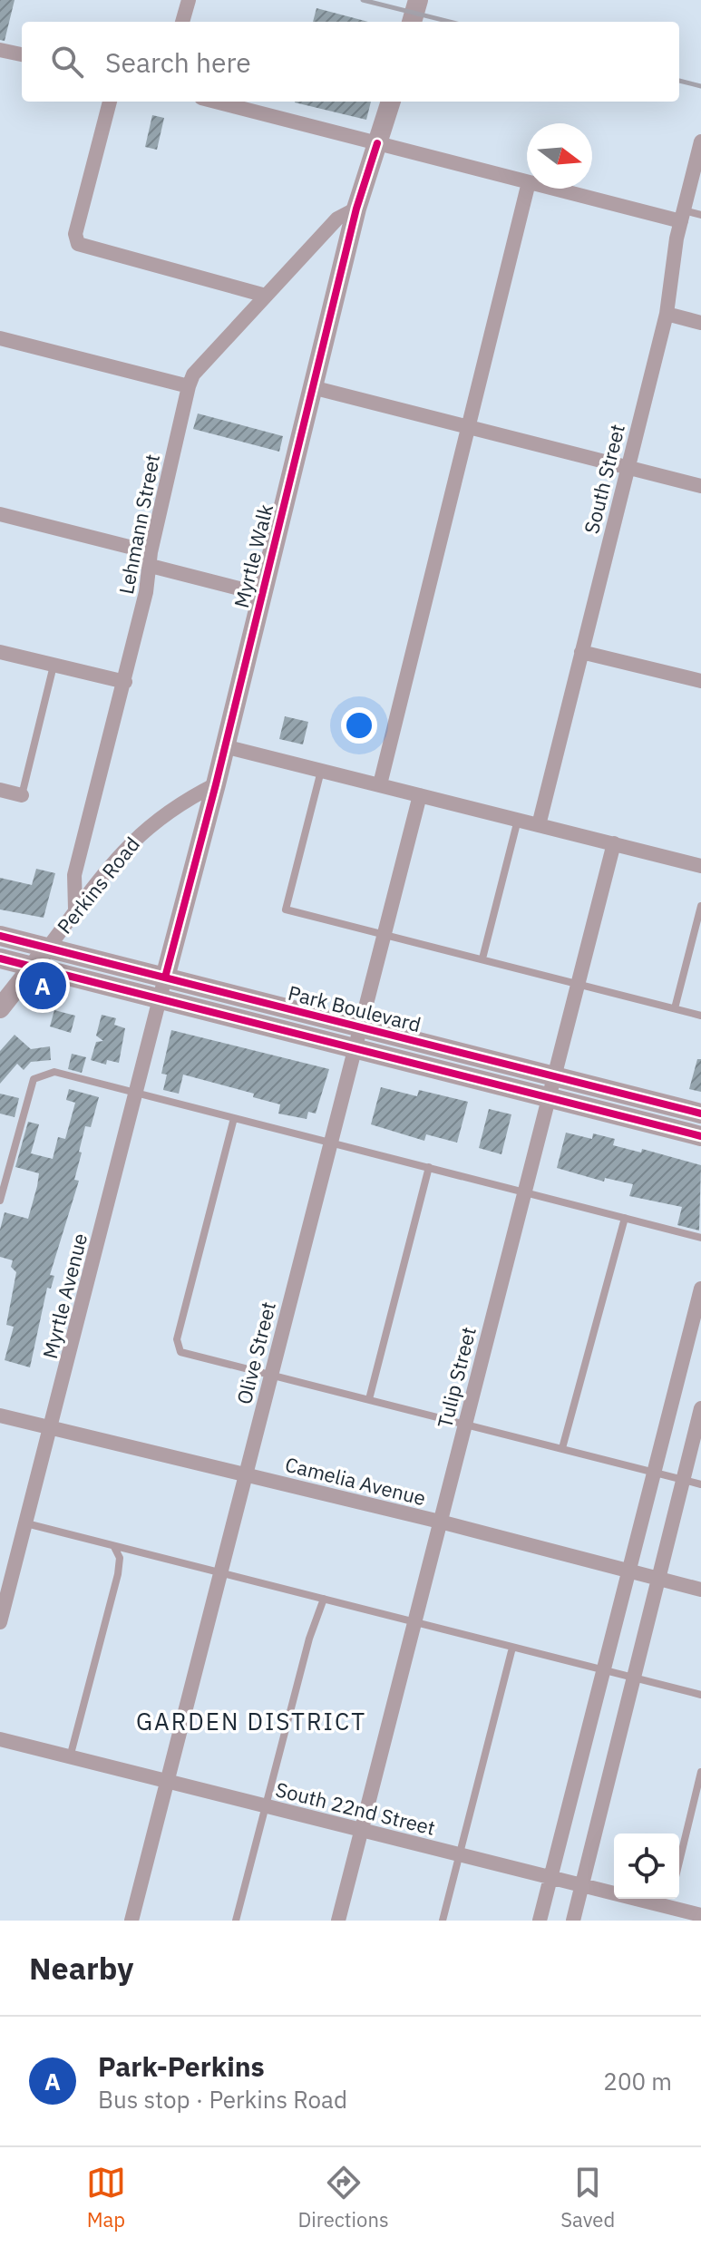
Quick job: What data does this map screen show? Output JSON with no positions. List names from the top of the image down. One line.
{"streets":{"street":["South Street","Lehmann Street","Myrtle Walk","Perkins Road","Park Boulevard","Myrtle Avenue","Olive Street","Tulip Street","Camelia Avenue","South 22nd Street"]},"crossings":[["Lehmann Street","Myrtle Walk"],["Lehmann Street","Perkins Road"],["Myrtle Walk","Perkins Road"],["Myrtle Walk","Park Boulevard"],["Myrtle Walk","Myrtle Avenue"],["Perkins Road","Park Boulevard"],["Park Boulevard","Myrtle Avenue"],["Park Boulevard","Olive Street"],["Park Boulevard","Tulip Street"],["Myrtle Avenue","Camelia Avenue"],["Olive Street","Camelia Avenue"],["Olive Street","South 22nd Street"],["Tulip Street","Camelia Avenue"],["Tulip Street","South 22nd Street"]],"districts":["GARDEN DISTRICT"],"north":"right","page":{"search":"Search here","pins":"A","heading":"Nearby","list":[{"mark":"A","name":"Park-Perkins","note":"Bus stop · Perkins Road","value":"200 m"}],"nav":["Map","Directions","Saved"]}}
